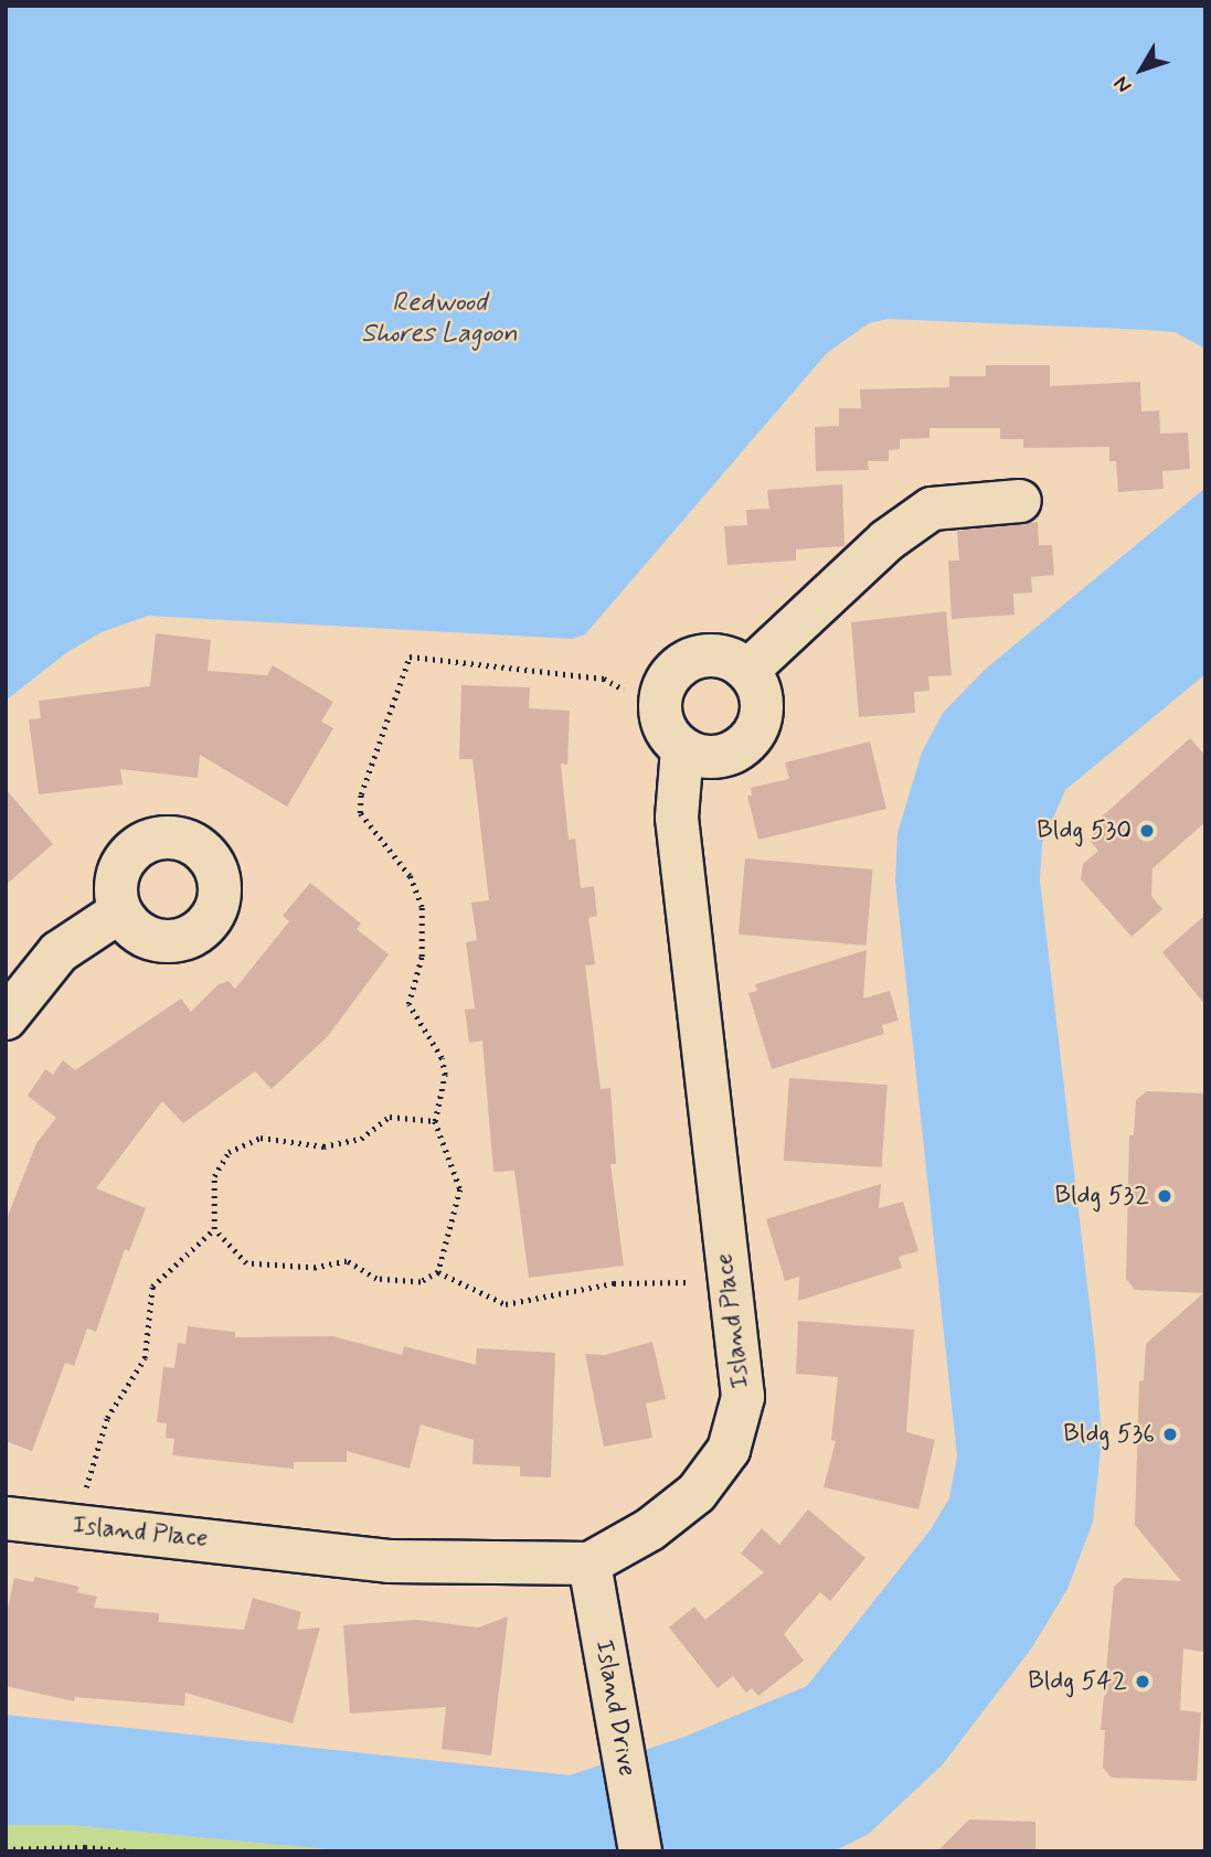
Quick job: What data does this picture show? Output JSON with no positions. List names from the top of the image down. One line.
{"streets":{"street":["Island Place","Island Drive"]},"crossings":[["Island Place","Island Drive"]],"water":["Redwood Shores Lagoon"],"places":["Bldg 530","Bldg 532","Bldg 536","Bldg 542"],"north":"bottom left"}
